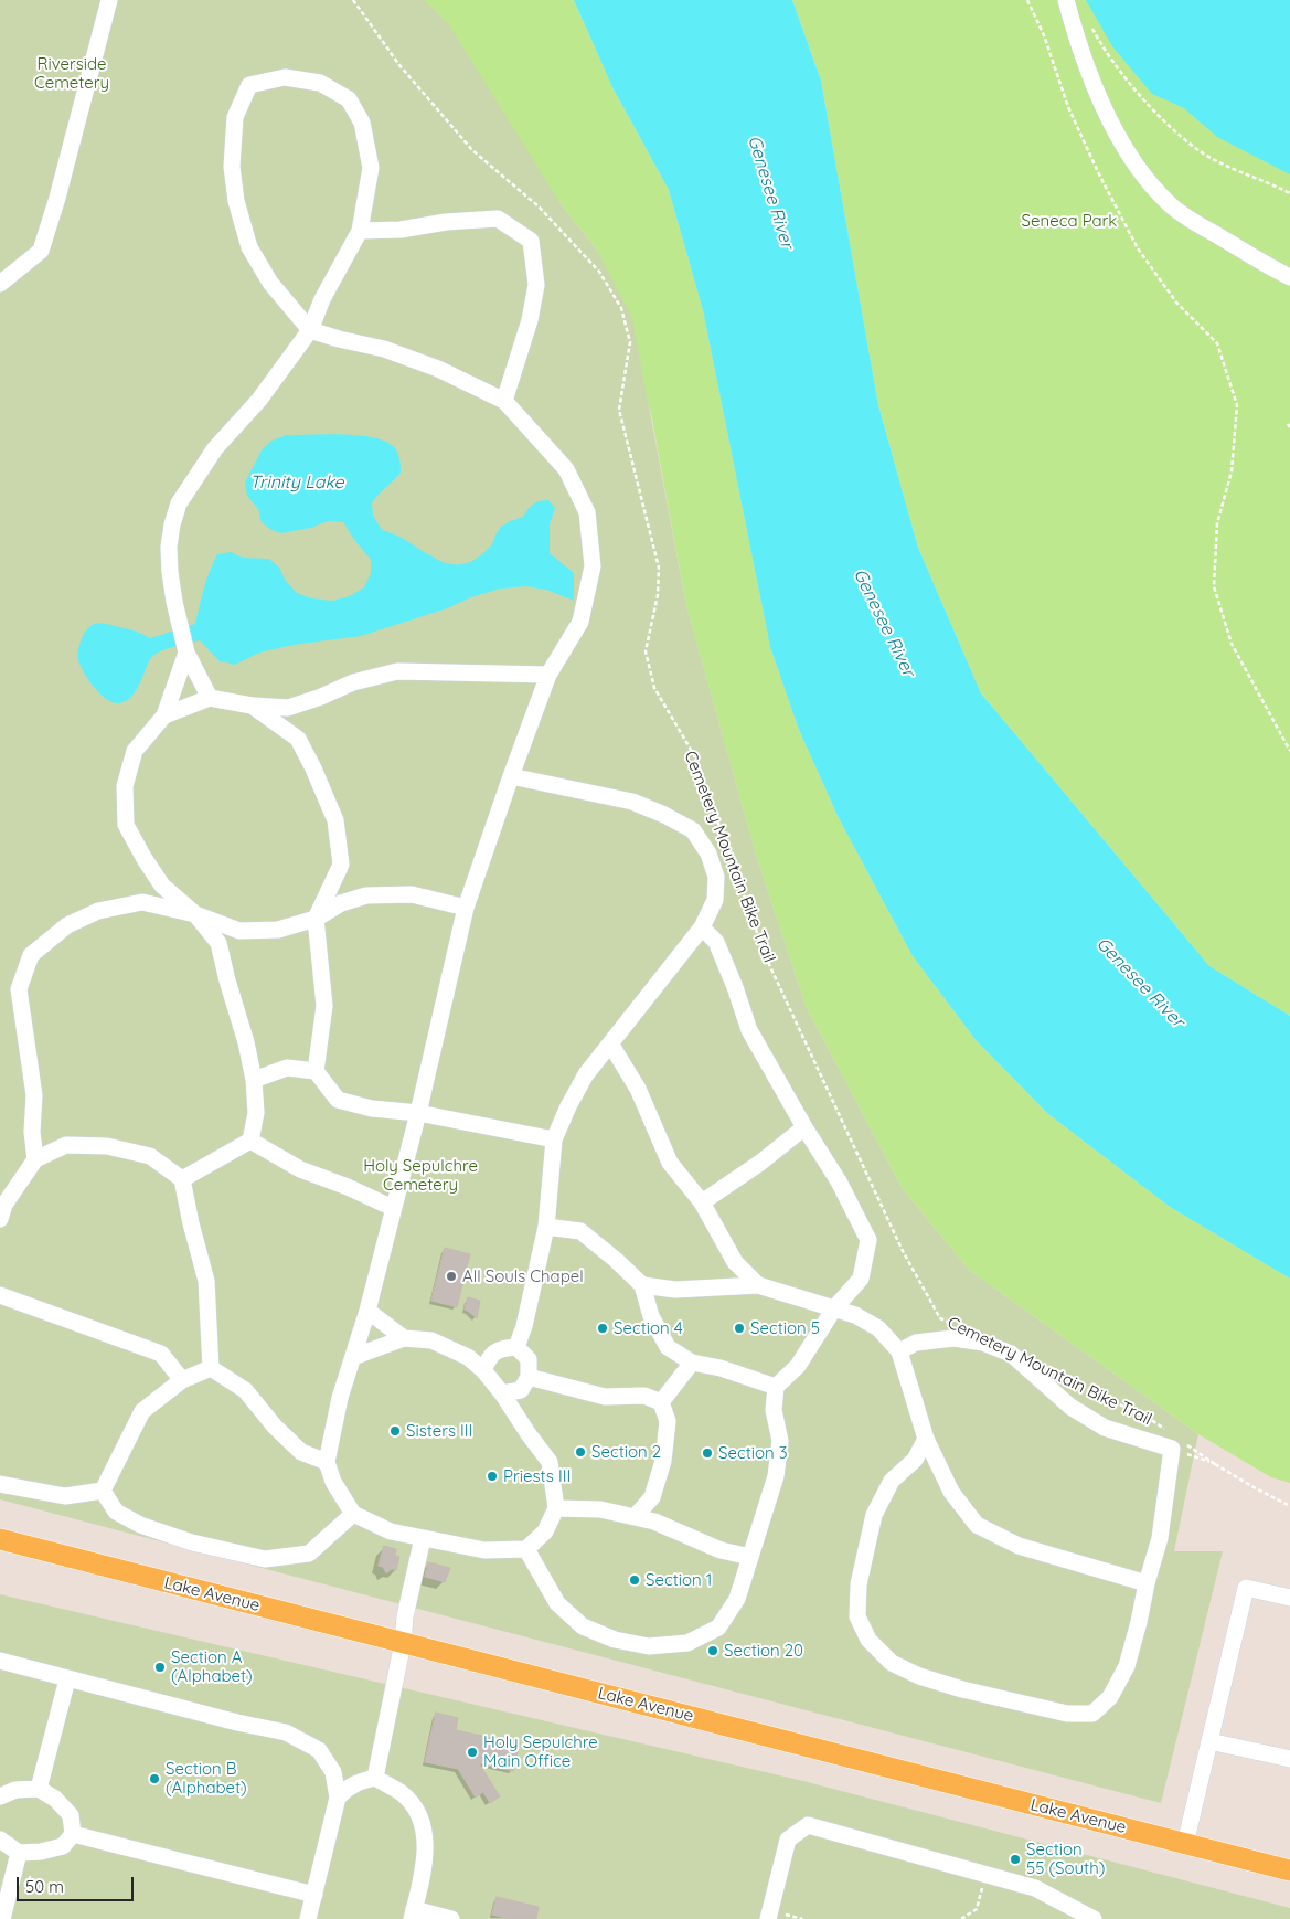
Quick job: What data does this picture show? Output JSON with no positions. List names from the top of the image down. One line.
{"streets":{"main road":["Lake Avenue"],"path":["Cemetery Mountain Bike Trail"]},"water":["Genesee River","Trinity Lake"],"parks":["Riverside Cemetery","Seneca Park","Holy Sepulchre Cemetery"],"places":["All Souls Chapel","Section 4","Section 5","Sisters III","Section 2","Section 3","Priests III","Section 1","Section 20","Section A (Alphabet)","Holy Sepulchre Main Office","Section B (Alphabet)","Section 55 (South)"],"scale_bar":"50 m"}
